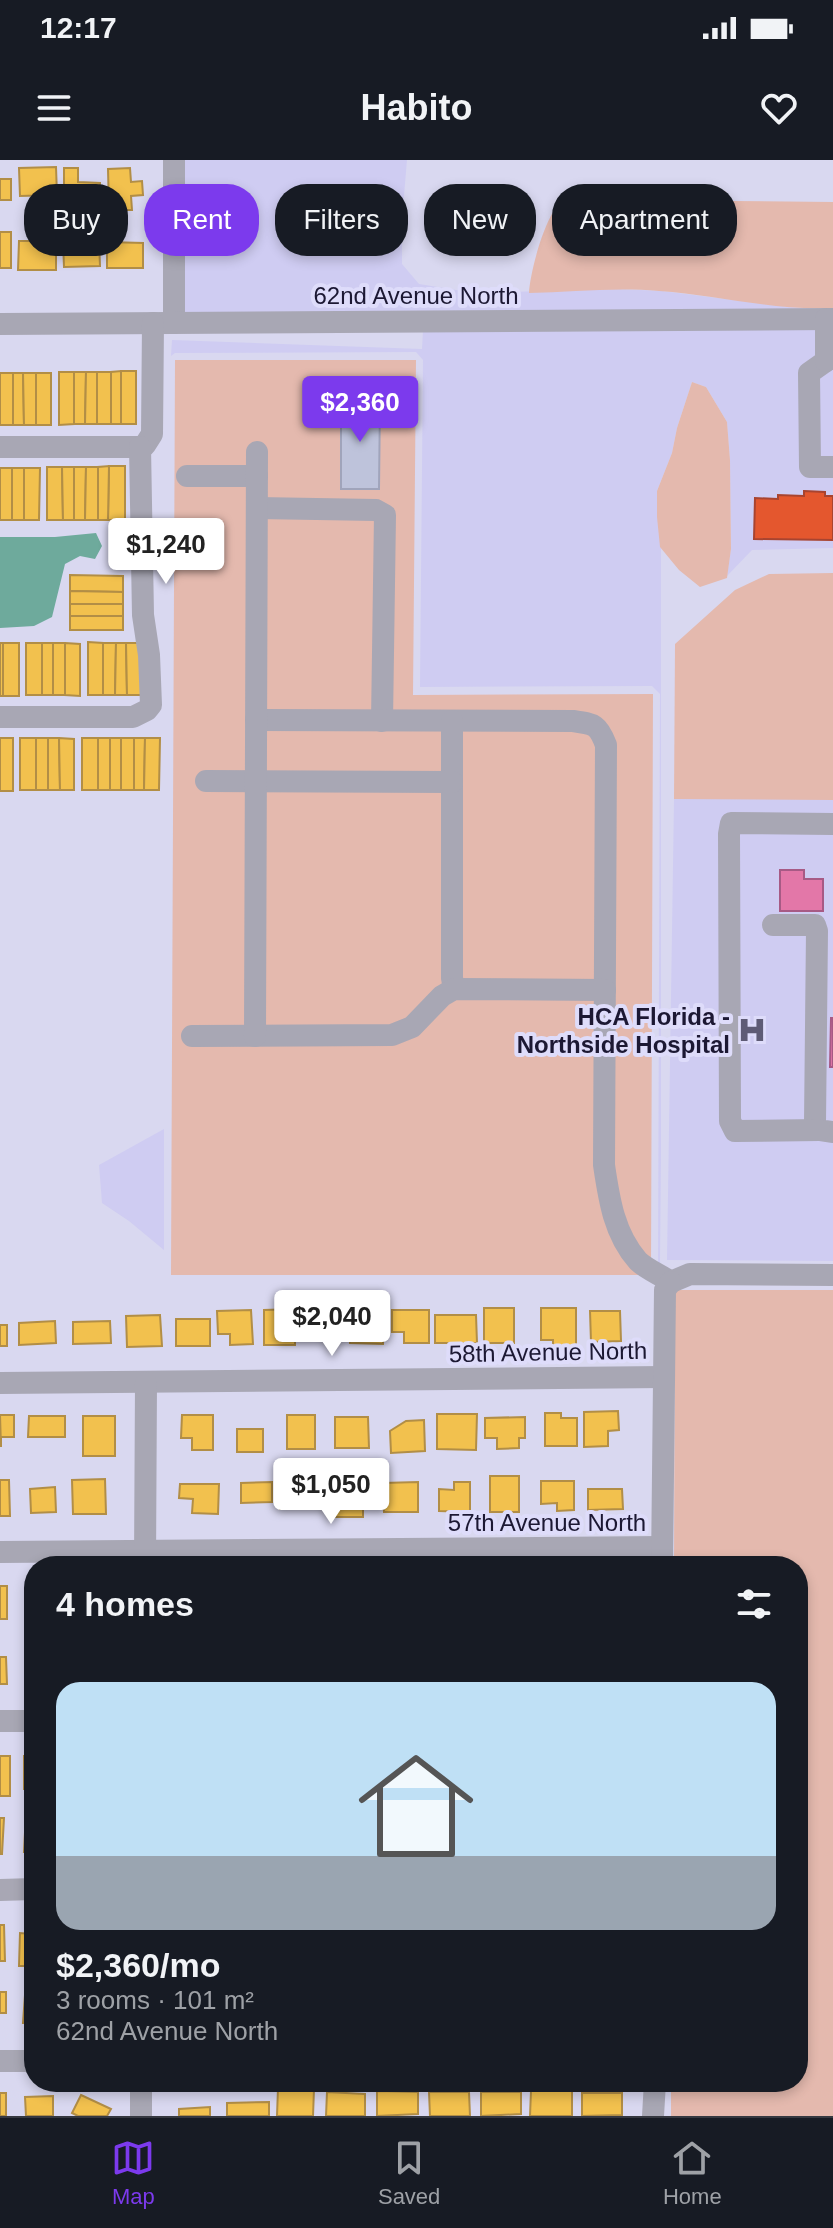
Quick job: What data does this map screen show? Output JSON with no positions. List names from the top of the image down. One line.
{"streets":{"street":["62nd Avenue North","58th Avenue North","57th Avenue North"]},"places":{"hospital":["HCA Florida - Northside Hospital"]},"page":{"status":"12:17","header":"Habito","chip":["Buy","Rent","Filters","New","Apartment"],"price":["$2,360","$1,240","$2,040","$1,050"],"heading":"4 homes","list":[{"name":"$2,360/mo","note":"3 rooms · 101 m² · 62nd Avenue North"}],"tabs":["Map","Saved","Home"]}}
